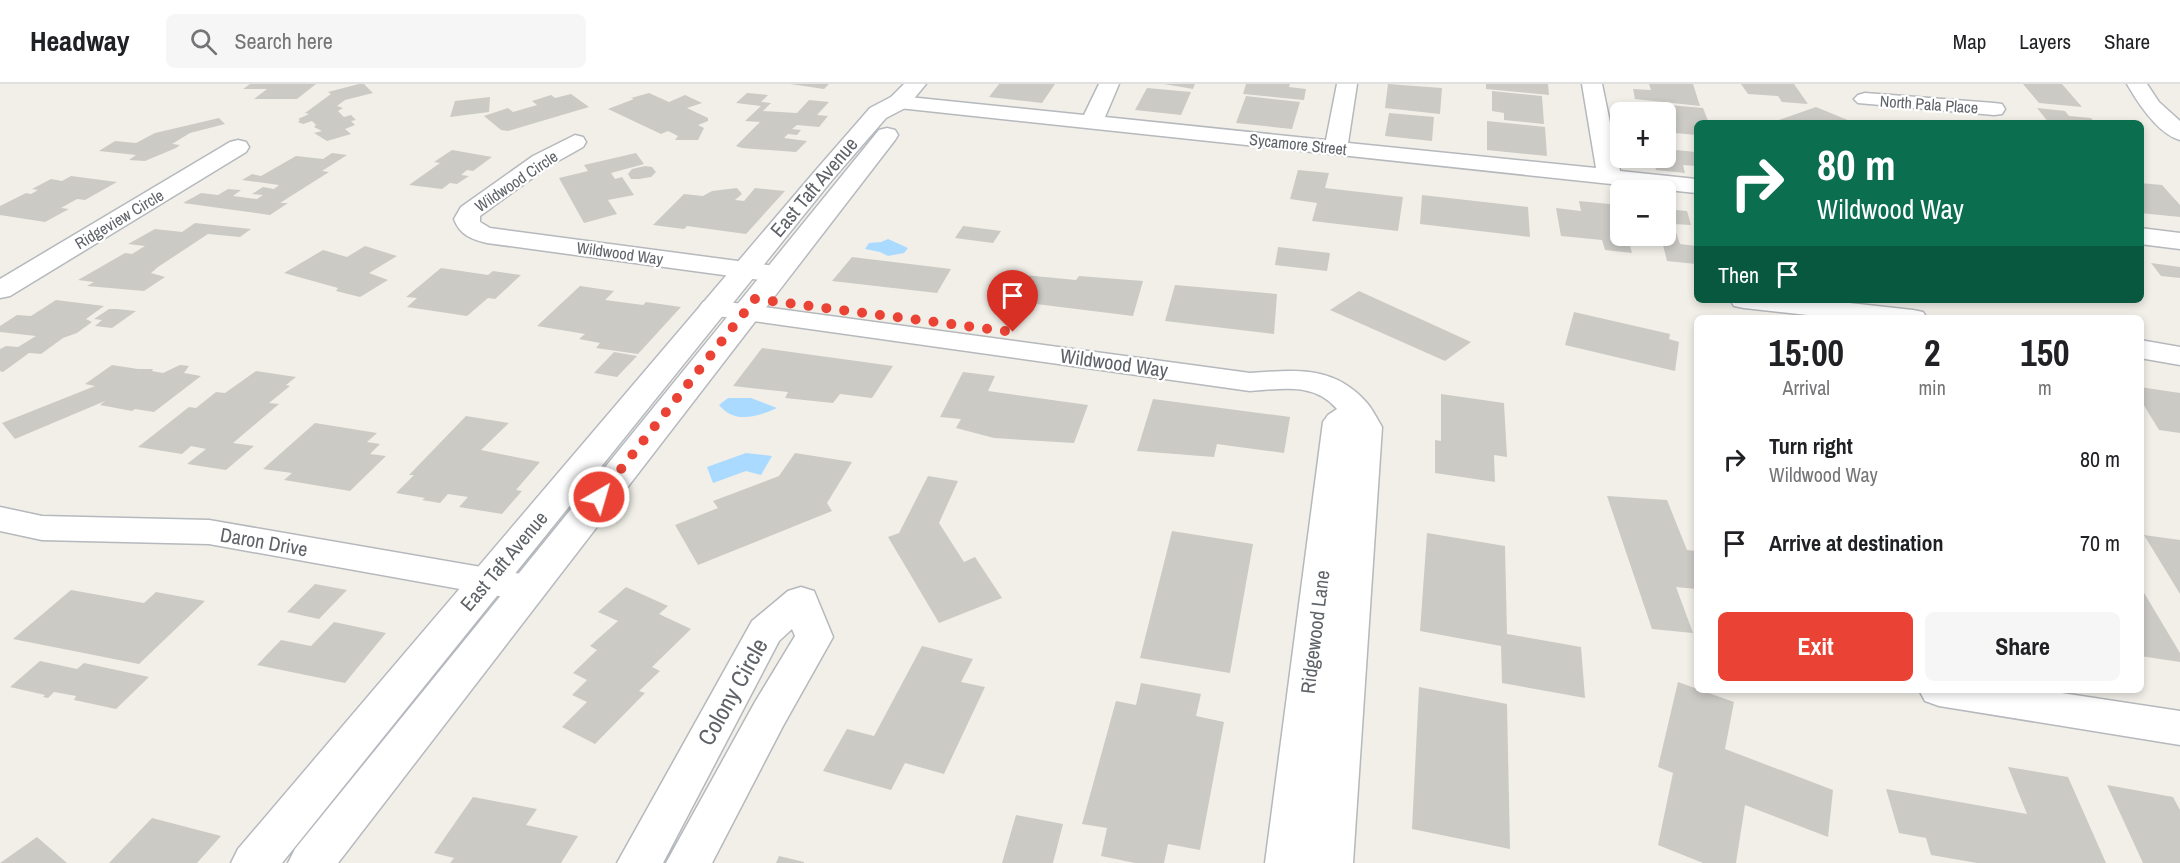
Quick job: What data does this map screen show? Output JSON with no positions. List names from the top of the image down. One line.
{"streets":{"street":["North Pala Place","Sycamore Street","Wildwood Circle","East Taft Avenue","Ridgeview Circle","Wildwood Way","Daron Drive","Ridgewood Lane","Colony Circle"]},"crossings":[["Sycamore Street","East Taft Avenue"],["Wildwood Circle","Wildwood Way"],["East Taft Avenue","Wildwood Way"],["East Taft Avenue","Daron Drive"],["Wildwood Way","Ridgewood Lane"]],"page":{"header":"Headway","search":"Search here","nav":["Map","Layers","Share"],"map_buttons":["+","−"],"turn":["80 m","Wildwood Way"],"then":"Then","eta":["15:00","Arrival","2","min","150","m"],"list":[{"name":"Turn right","note":"Wildwood Way","value":"80 m"},{"name":"Arrive at destination","value":"70 m"}],"buttons":["Exit","Share"]}}
